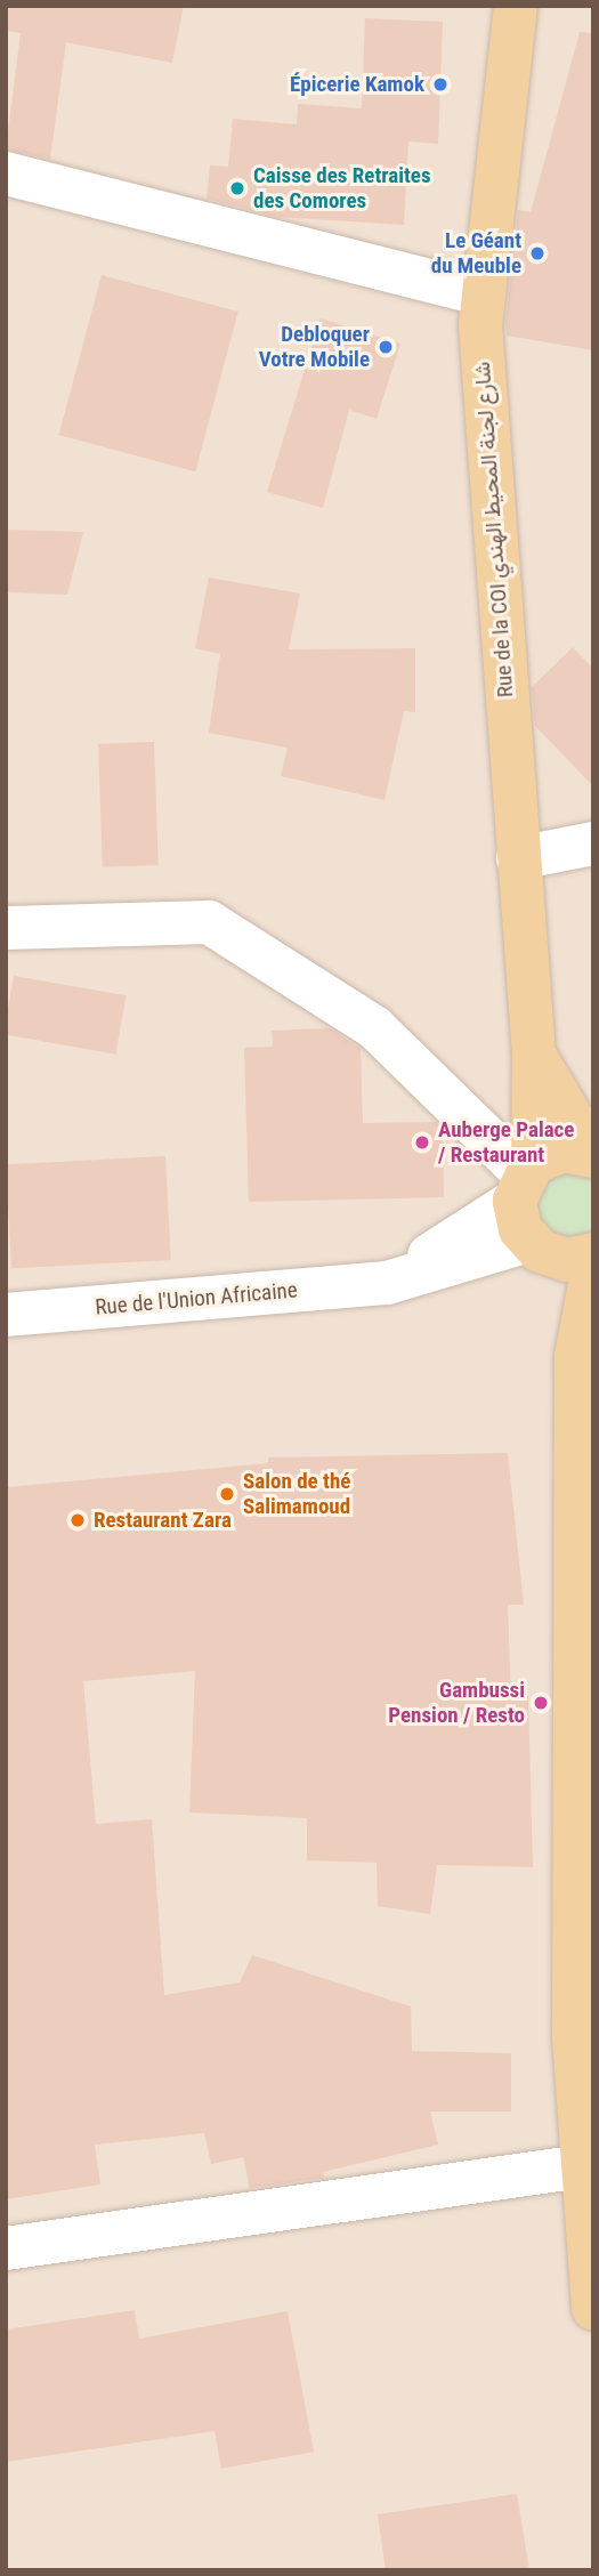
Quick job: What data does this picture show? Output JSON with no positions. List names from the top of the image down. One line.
{"streets":{"main road":["Rue de la COI شارع لجنة المحيط الهندي"],"street":["Rue de l'Union Africaine"]},"crossings":[["Rue de la COI شارع لجنة المحيط الهندي","Rue de l'Union Africaine"]],"places":["Épicerie Kamok","Caisse des Retraites des Comores","Le Géant du Meuble","Debloquer Votre Mobile","Auberge Palace / Restaurant","Salon de thé Salimamoud","Restaurant Zara","Gambussi Pension / Resto"]}
